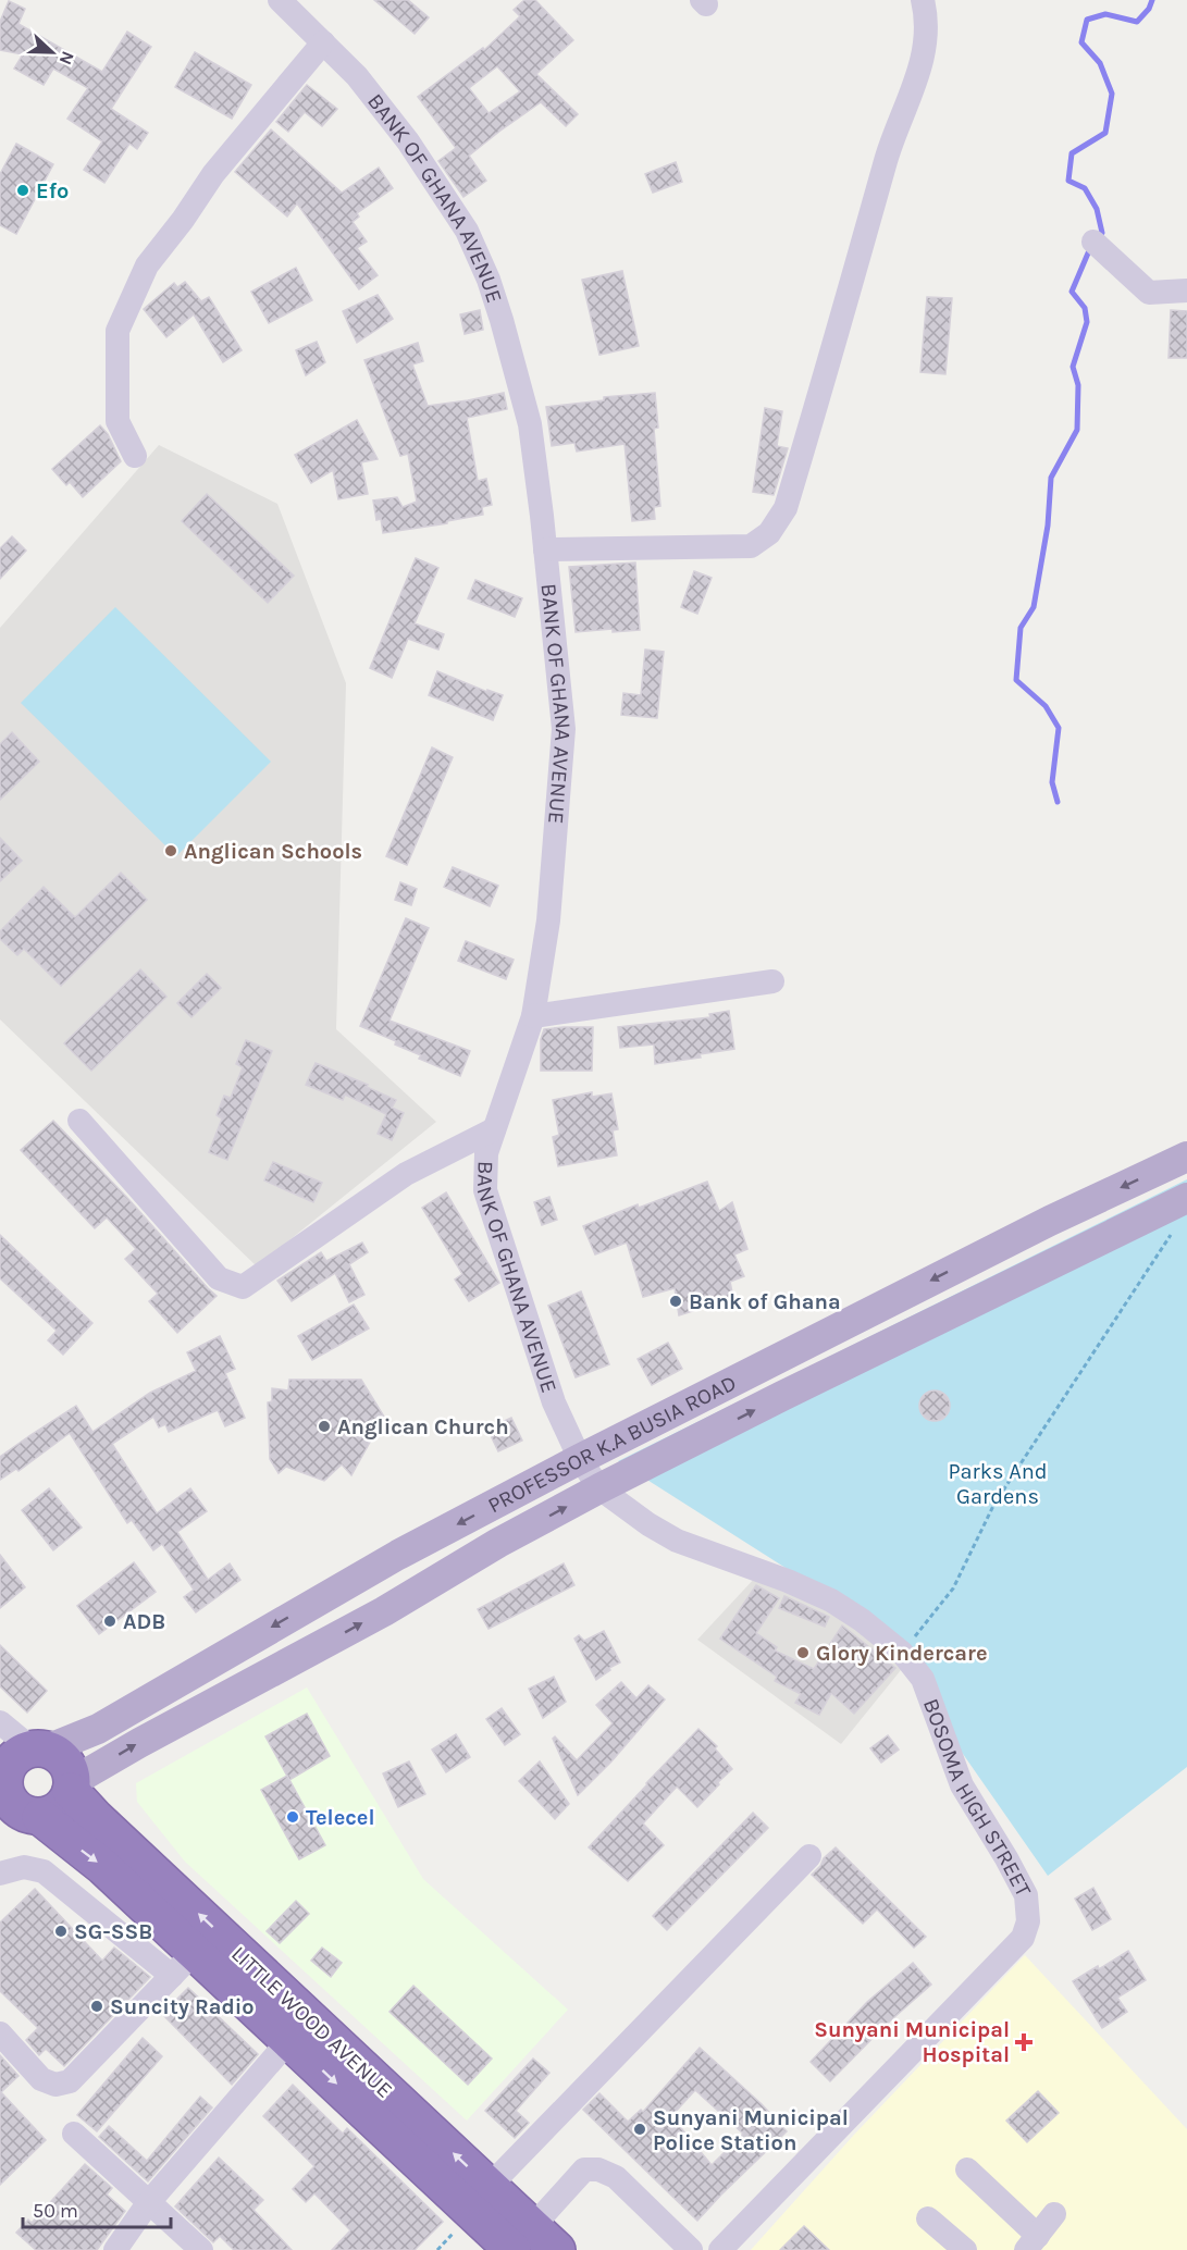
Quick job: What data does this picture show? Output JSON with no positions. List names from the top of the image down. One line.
{"streets":{"highway":["LITTLE WOOD AVENUE"],"main road":["PROFESSOR K.A BUSIA ROAD"],"street":["BANK OF GHANA AVENUE","BOSOMA HIGH STREET"]},"crossings":[["BANK OF GHANA AVENUE","PROFESSOR K.A BUSIA ROAD"],["BANK OF GHANA AVENUE","BOSOMA HIGH STREET"],["PROFESSOR K.A BUSIA ROAD","BOSOMA HIGH STREET"],["PROFESSOR K.A BUSIA ROAD","LITTLE WOOD AVENUE"]],"parks":["Parks And Gardens"],"places":{"other":["Efo","Anglican Schools","Bank of Ghana","Anglican Church","ADB","Glory Kindercare","Telecel","SG-SSB","Suncity Radio","Sunyani Municipal Police Station"],"health":["Sunyani Municipal Hospital"]},"scale_bar":"50 m","north":"right"}
